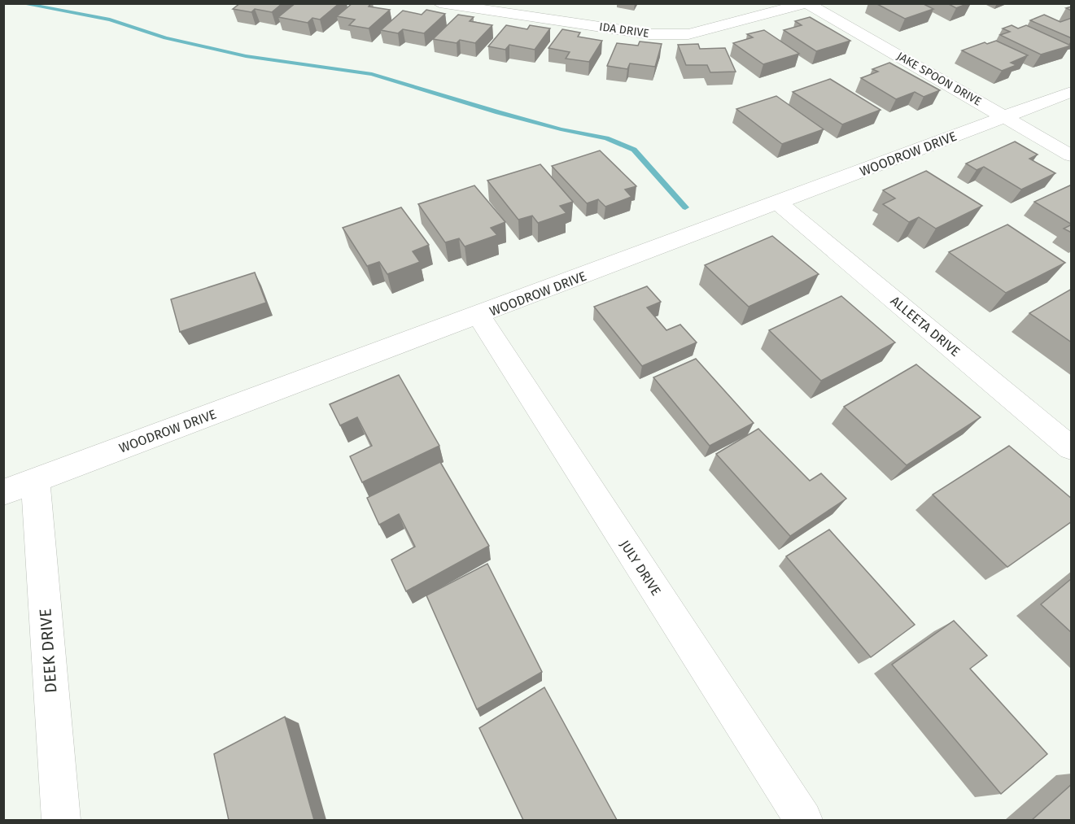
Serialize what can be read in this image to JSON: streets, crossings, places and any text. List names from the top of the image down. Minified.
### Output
{"streets":{"street":["IDA DRIVE","JAKE SPOON DRIVE","WOODROW DRIVE","ALLEETA DRIVE","JULY DRIVE","DEEK DRIVE"]},"crossings":[["IDA DRIVE","JAKE SPOON DRIVE"],["JAKE SPOON DRIVE","WOODROW DRIVE"],["WOODROW DRIVE","ALLEETA DRIVE"],["WOODROW DRIVE","JULY DRIVE"],["WOODROW DRIVE","DEEK DRIVE"]]}
